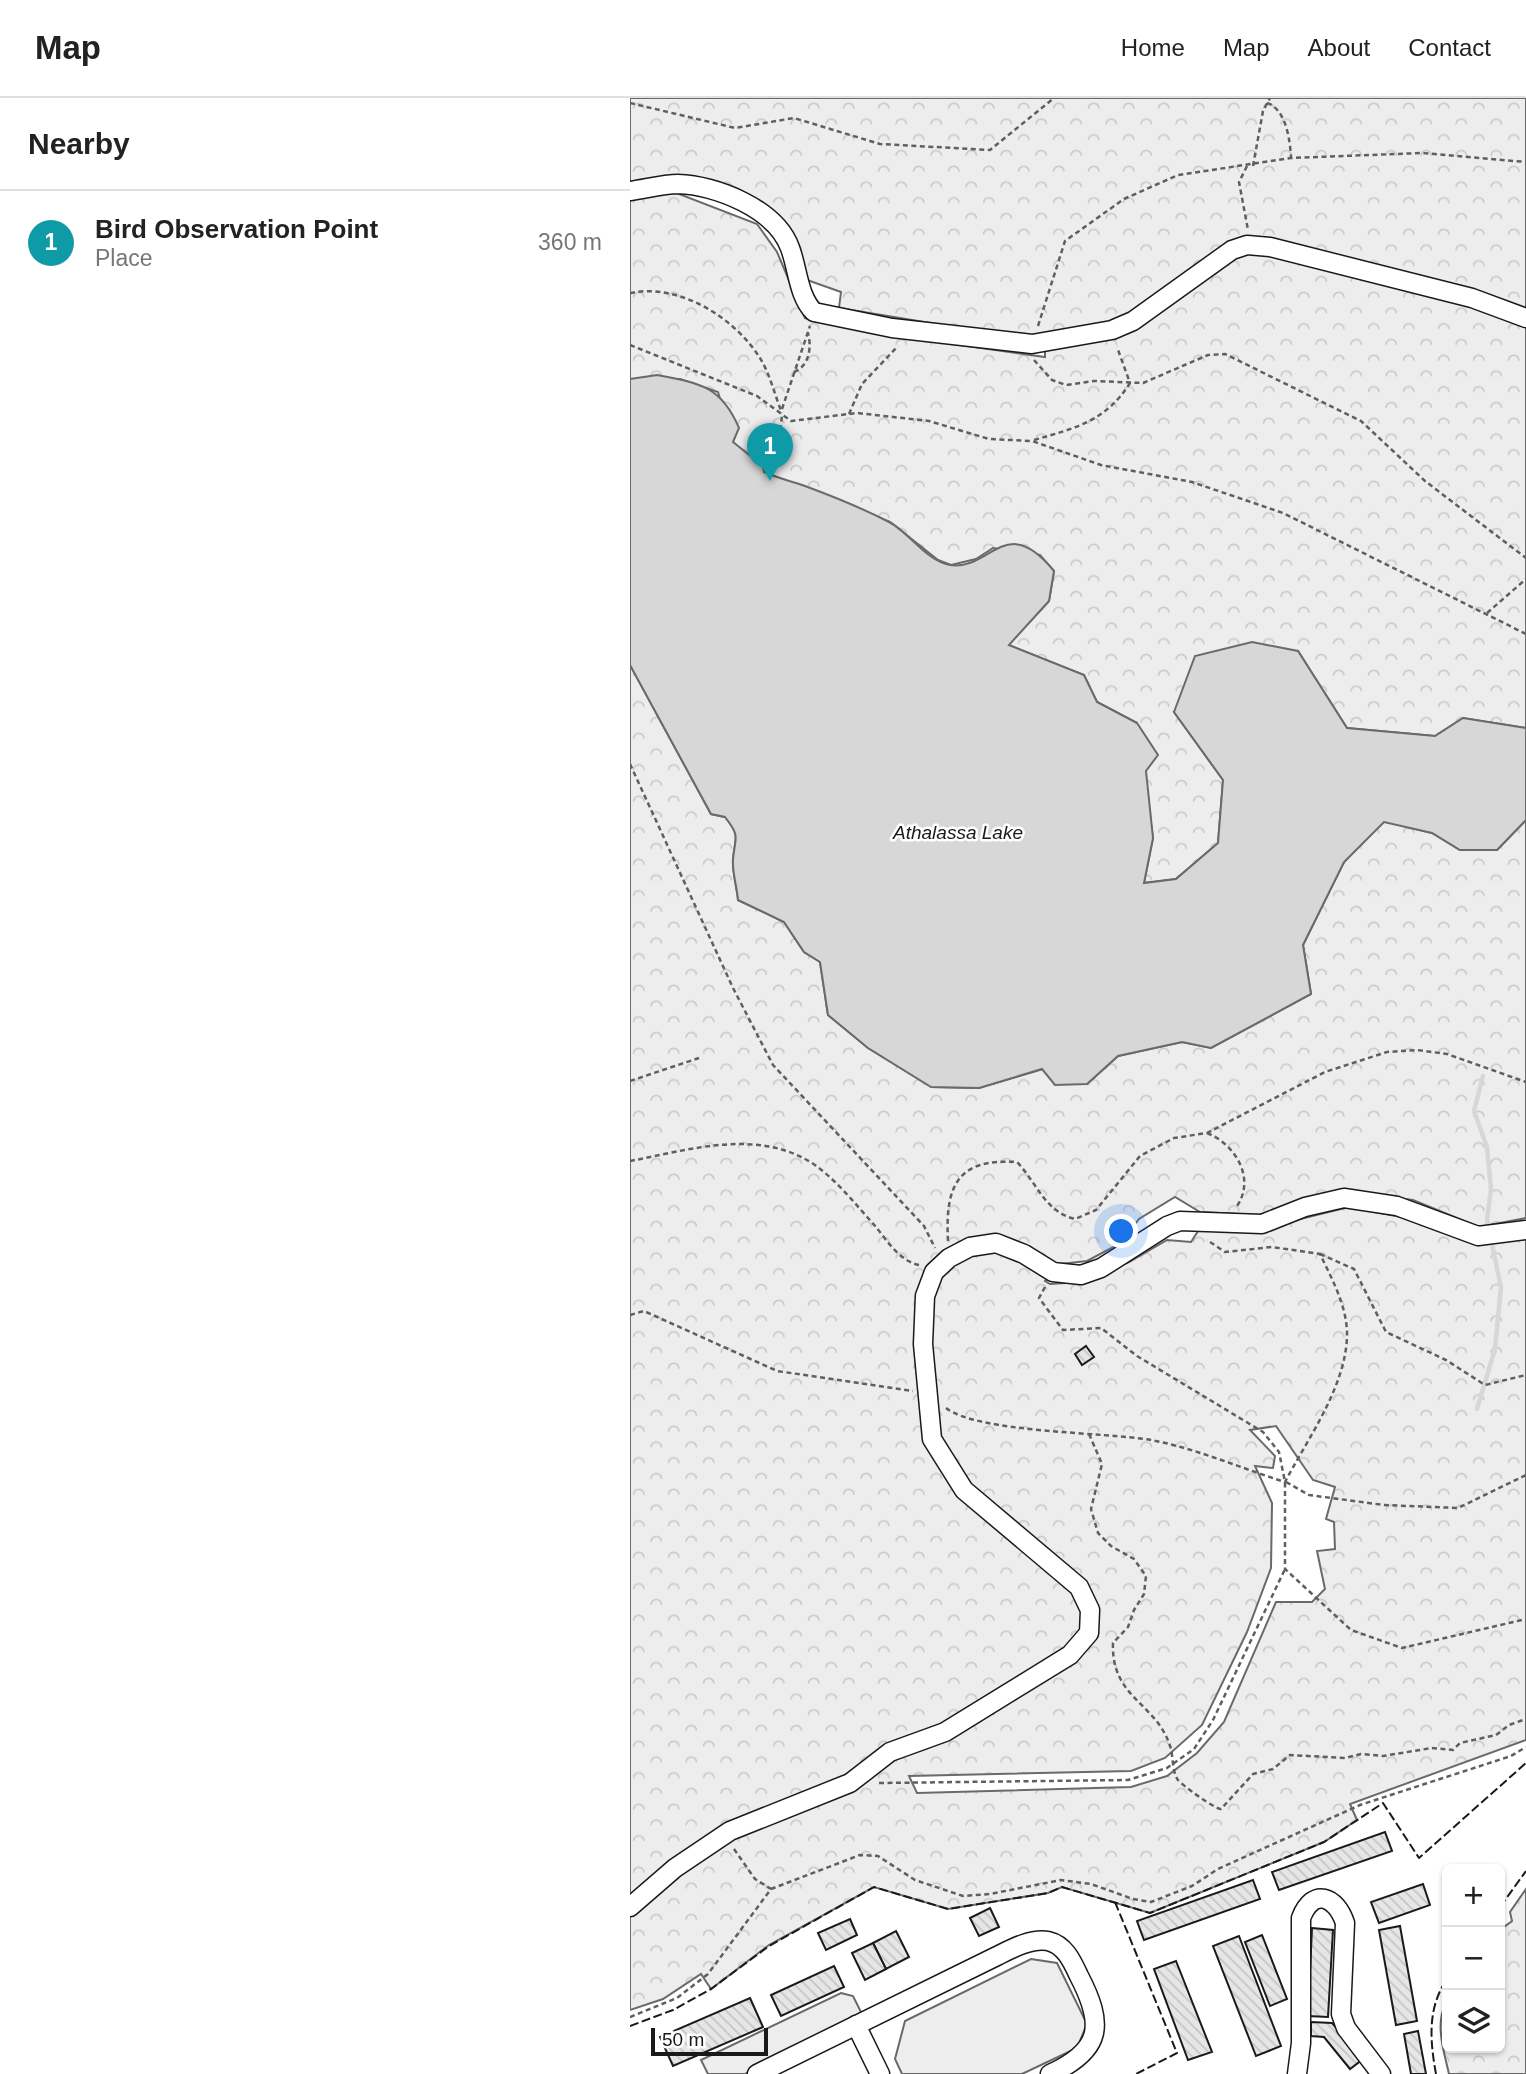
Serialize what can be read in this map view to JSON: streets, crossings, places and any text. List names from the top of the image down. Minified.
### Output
{"water":["Athalassa Lake"],"scale_bar":"50 m","page":{"header":"Map","nav":["Home","Map","About","Contact"],"heading":"Nearby","list":[{"mark":"1","name":"Bird Observation Point","note":"Place","value":"360 m"}],"pins":"1","map_buttons":["+","−"],"scale":"50 m"}}
